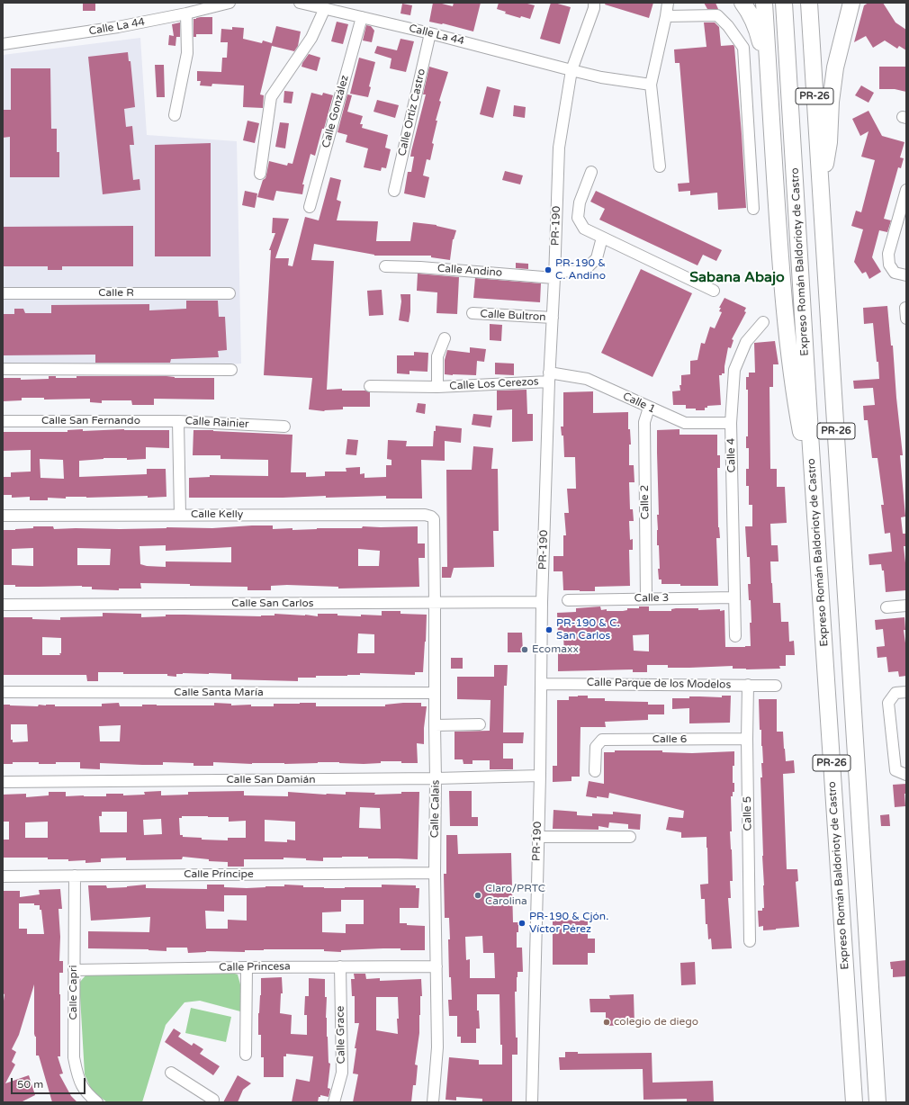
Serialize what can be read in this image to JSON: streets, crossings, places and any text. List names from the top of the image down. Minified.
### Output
{"streets":{"highway":["PR-26","Expreso Román Baldorioty de Castro"],"street":["Calle La 44","Calle González","Calle Ortíz Castro","PR-190","Calle Andino","Calle R","Calle Bultron","Calle Los Cerezos","Calle 1","Calle San Fernando","Calle Rainier","Calle 4","Calle 2","Calle Kelly","Calle 3","Calle San Carlos","Calle Parque de los Modelos","Calle Santa María","Calle 6","Calle San Damián","Calle Calais","Calle 5","Calle Príncipe","Calle Princesa","Calle Capri","Calle Grace"]},"crossings":[["Calle La 44","Calle González"],["Calle La 44","Calle Ortíz Castro"],["Calle La 44","PR-190"],["PR-190","Calle Andino"],["PR-190","Calle Bultron"],["PR-190","Calle Los Cerezos"],["PR-190","Calle 1"],["PR-190","Calle San Carlos"],["PR-190","Calle Parque de los Modelos"],["PR-190","Calle San Damián"],["Calle Los Cerezos","Calle 1"],["Calle 1","Calle 4"],["Calle 1","Calle 2"],["Calle San Fernando","Calle Rainier"],["Calle Rainier","Calle Kelly"],["Calle 4","Calle 3"],["Calle 2","Calle 3"],["Calle Kelly","Calle Calais"],["Calle San Carlos","Calle Calais"],["Calle Parque de los Modelos","Calle 5"],["Calle Santa María","Calle Calais"],["Calle 6","Calle 5"],["Calle San Damián","Calle Calais"],["Calle Calais","Calle Príncipe"],["Calle Calais","Calle Princesa"],["Calle Príncipe","Calle Capri"],["Calle Princesa","Calle Capri"],["Calle Princesa","Calle Grace"]],"districts":["Sabana Abajo"],"places":["PR-190 & C. Andino","PR-190 & C. San Carlos","Ecomaxx","Claro/PRTC Carolina","PR-190 & Cjón. Víctor Pérez","colegio de diego"],"scale_bar":"50 m"}
